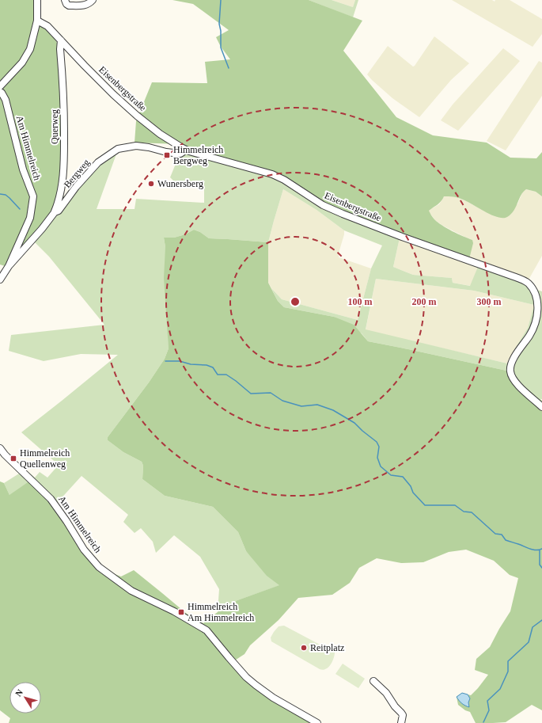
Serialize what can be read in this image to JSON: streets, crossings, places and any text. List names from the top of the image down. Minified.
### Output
{"streets":{"street":["Eisenbergstraße","Querweg","Am Himmelreich","Bergweg"]},"crossings":[["Eisenbergstraße","Querweg"],["Eisenbergstraße","Bergweg"],["Querweg","Bergweg"],["Am Himmelreich","Bergweg"]],"places":{"transit":["Himmelreich Bergweg","Himmelreich Quellenweg","Himmelreich Am Himmelreich"],"other":["Wunersberg","Reitplatz"]},"north":"top left","rings":["100 m","200 m","300 m"]}
